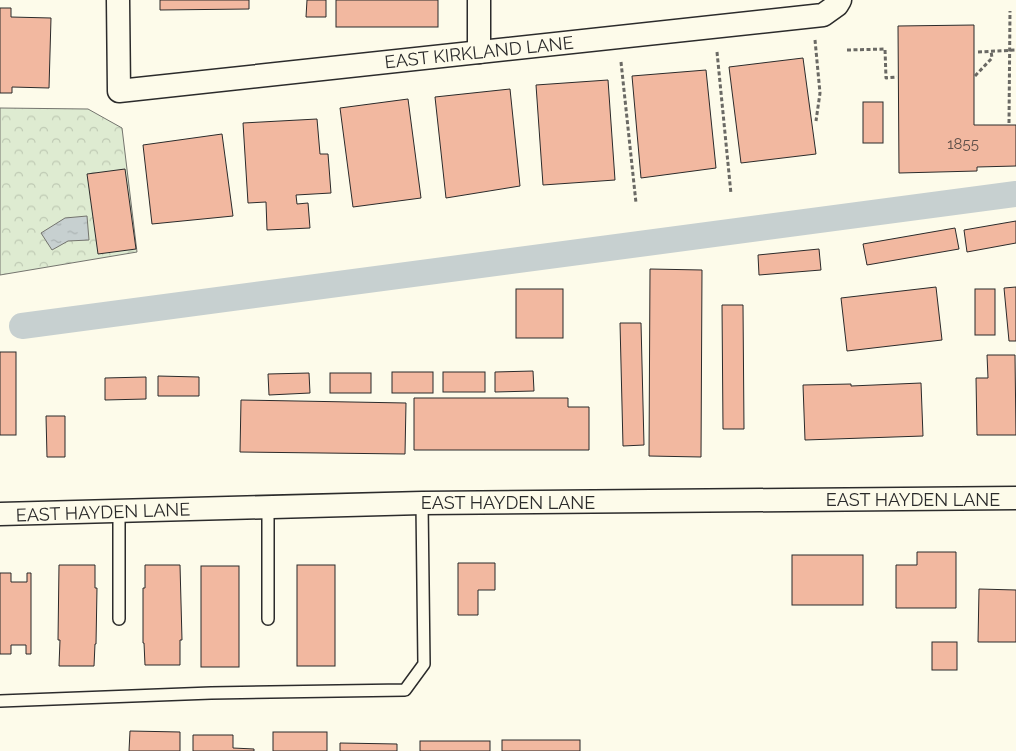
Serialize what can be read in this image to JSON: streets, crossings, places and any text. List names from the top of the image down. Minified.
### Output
{"streets":{"street":["EAST KIRKLAND LANE","EAST HAYDEN LANE"]},"house_numbers":["1855"]}
